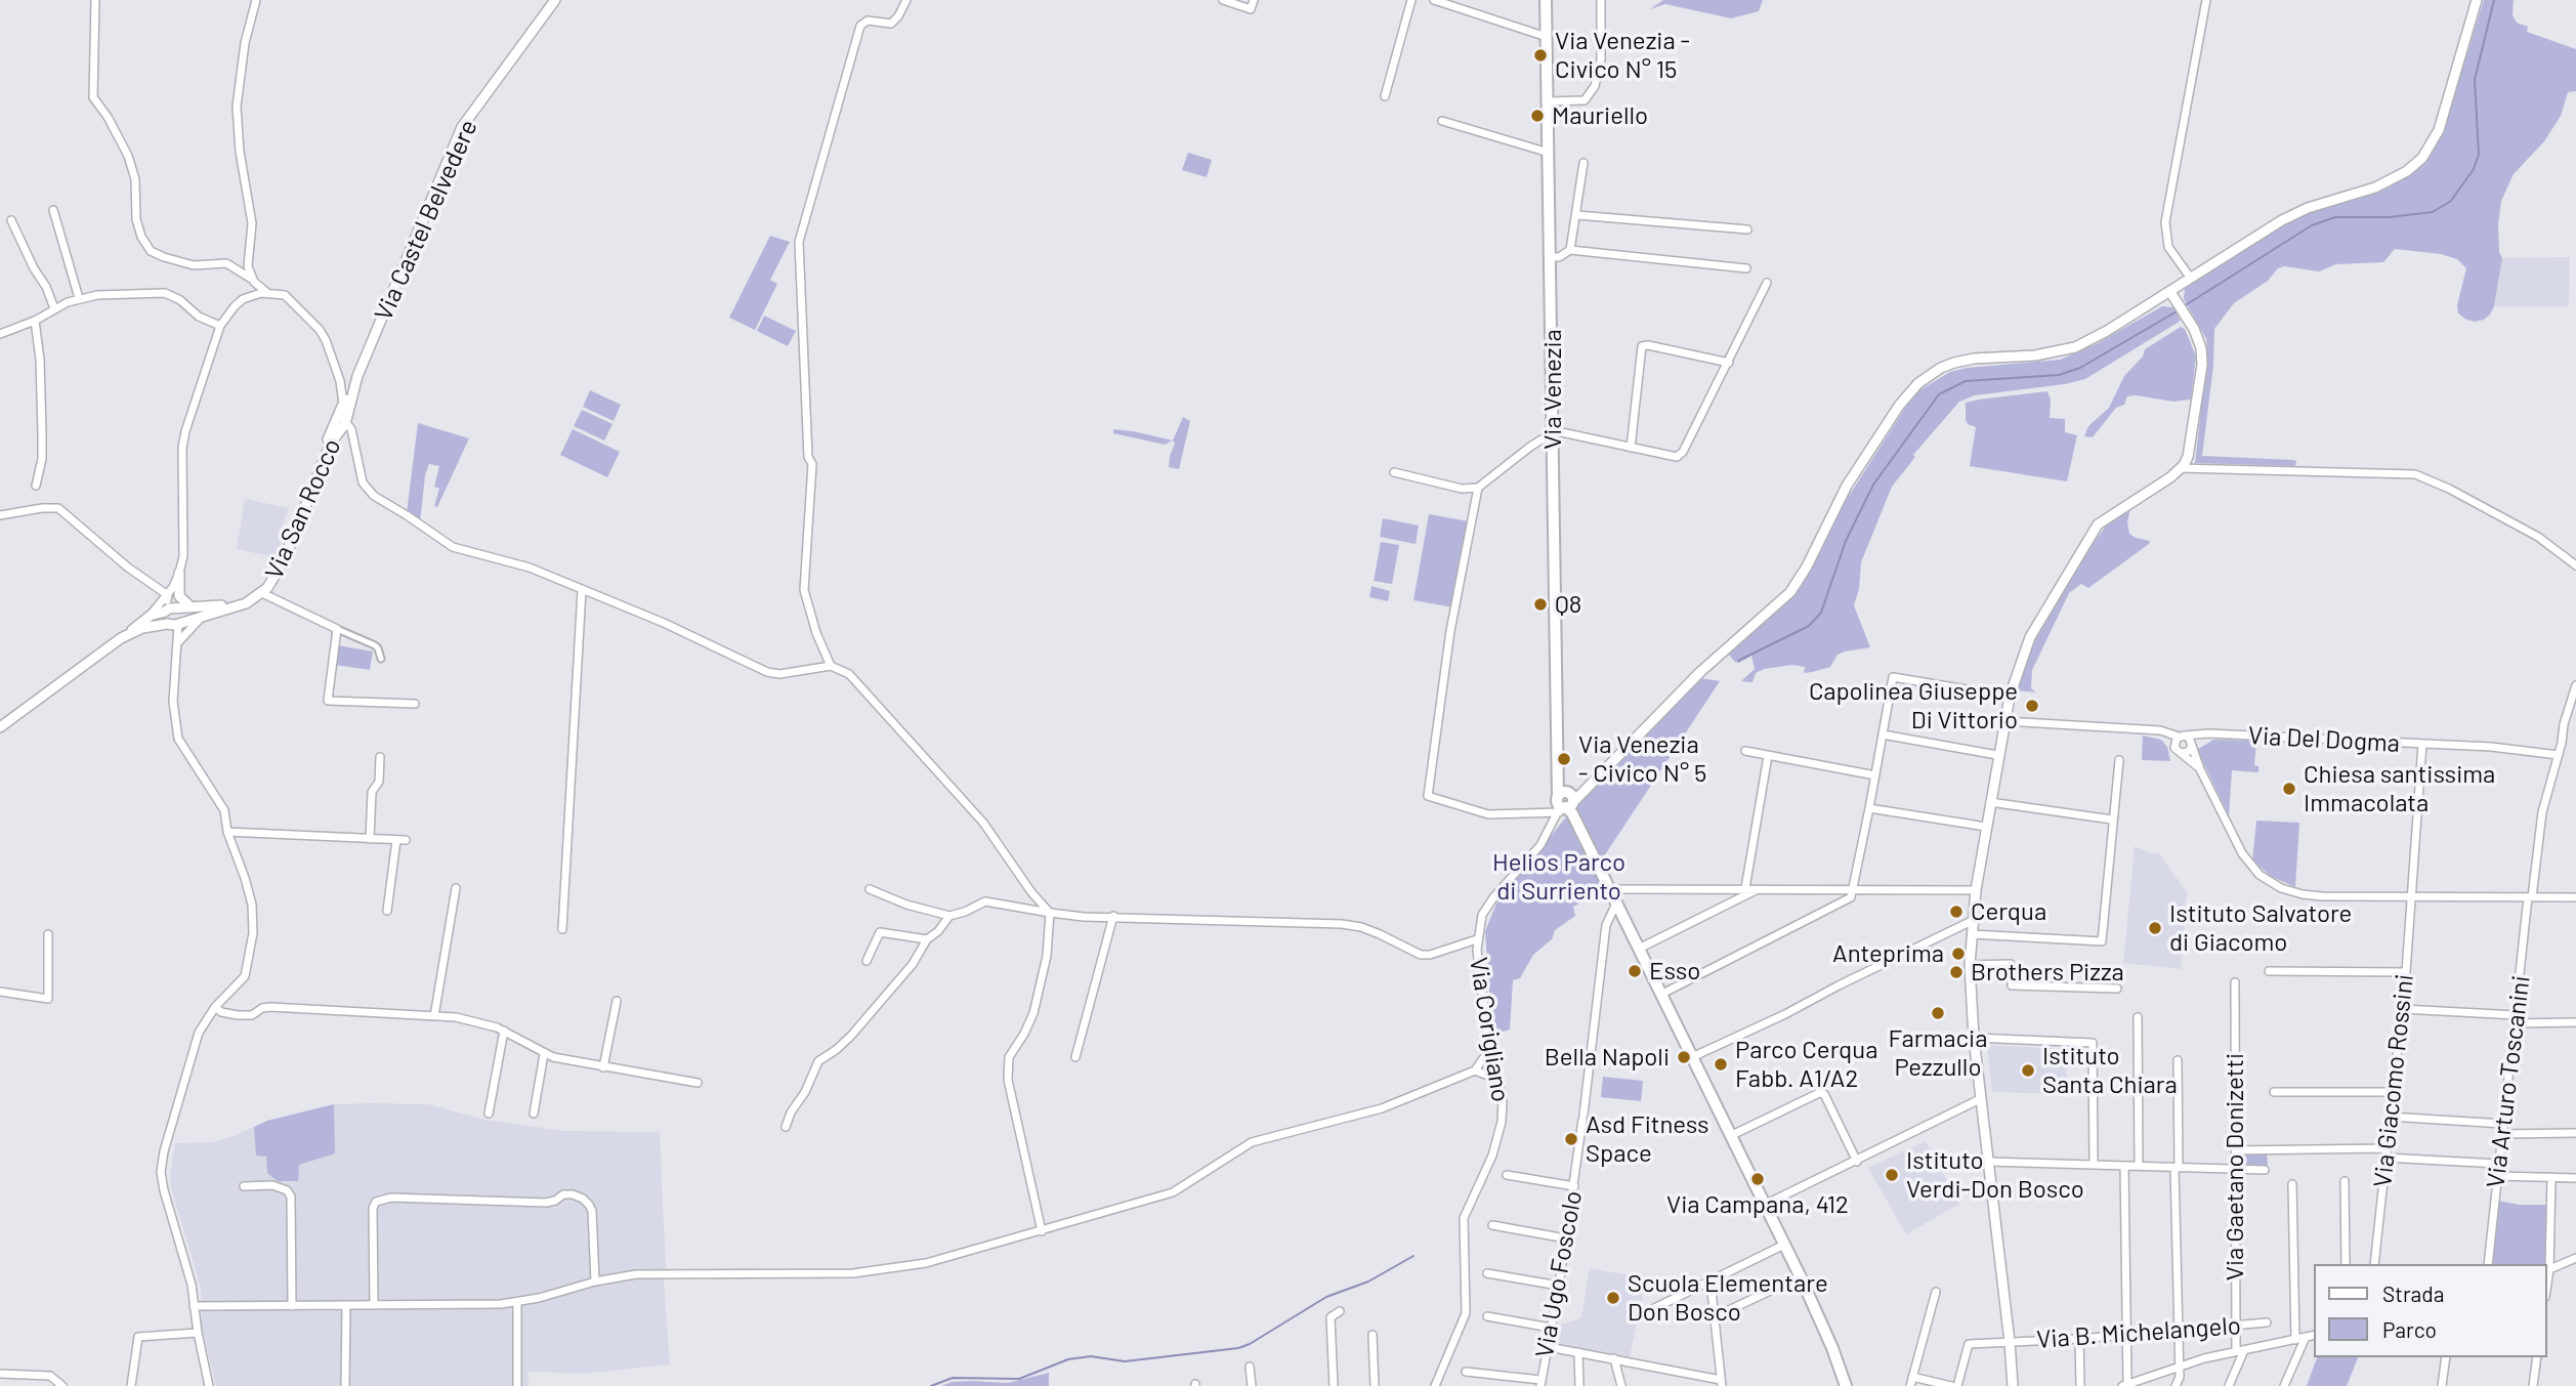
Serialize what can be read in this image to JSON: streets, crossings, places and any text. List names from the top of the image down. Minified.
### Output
{"streets":{"main road":["Via Venezia"],"street":["Via Castel Belvedere","Via San Rocco","Via Del Dogma","Via Corigliano","Via Giacomo Rossini","Via Arturo Toscanini","Via Gaetano Donizetti","Via Ugo Foscolo","Via B. Michelangelo"]},"crossings":[["Via Castel Belvedere","Via San Rocco"],["Via Venezia","Via Corigliano"],["Via Del Dogma","Via Giacomo Rossini"],["Via Del Dogma","Via Arturo Toscanini"],["Via Gaetano Donizetti","Via B. Michelangelo"]],"parks":["Helios Parco di Surriento"],"places":["Via Venezia - Civico N° 15","Mauriello","Q8","Capolinea Giuseppe Di Vittorio","Via Venezia - Civico N° 5","Chiesa santissima Immacolata","Cerqua","Istituto Salvatore di Giacomo","Anteprima","Esso","Brothers Pizza","Farmacia Pezzullo","Bella Napoli","Parco Cerqua Fabb. A1/A2","Istituto Santa Chiara","Asd Fitness Space","Istituto Verdi-Don Bosco","Via Campana, 412","Scuola Elementare Don Bosco"],"legend":["Strada","Parco"]}
